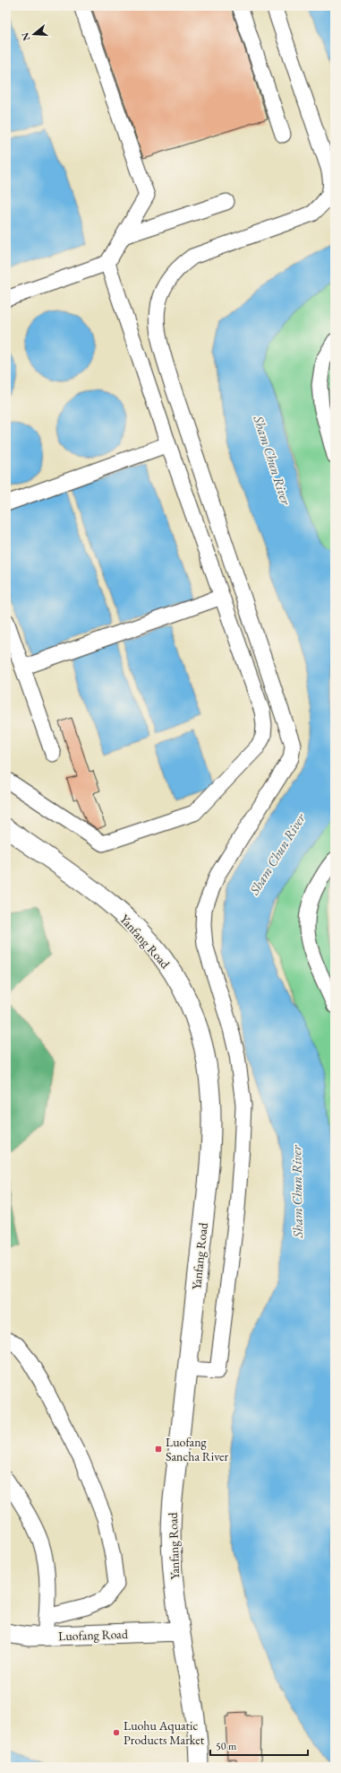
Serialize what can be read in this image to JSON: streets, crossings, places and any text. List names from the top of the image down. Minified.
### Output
{"streets":{"main road":["Yanfang Road","Luofang Road"]},"crossings":[["Yanfang Road","Luofang Road"]],"water":["Sham Chun River"],"places":{"transit":["Luofang Sancha River"],"other":["Luohu Aquatic Products Market"]},"scale_bar":"50 m","north":"left"}
